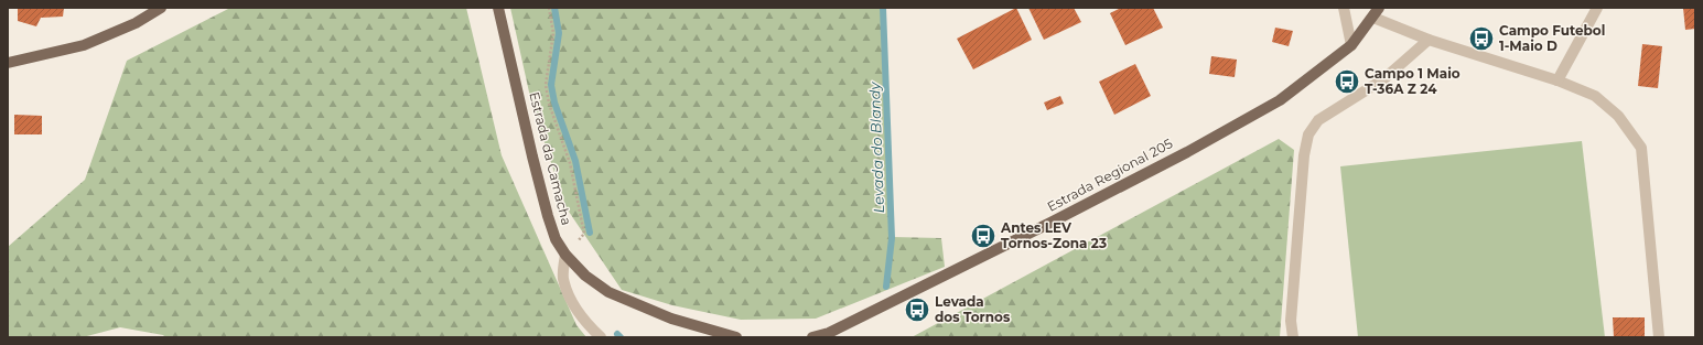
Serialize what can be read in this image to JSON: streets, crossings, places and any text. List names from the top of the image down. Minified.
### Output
{"streets":{"main road":["Estrada da Camacha","Estrada Regional 205"]},"water":["Levada do Blandy"],"places":{"bus stop":["Campo Futebol 1-Maio D","Campo 1 Maio T-36A Z 24","Antes LEV Tornos-Zona 23","Levada dos Tornos"]}}
